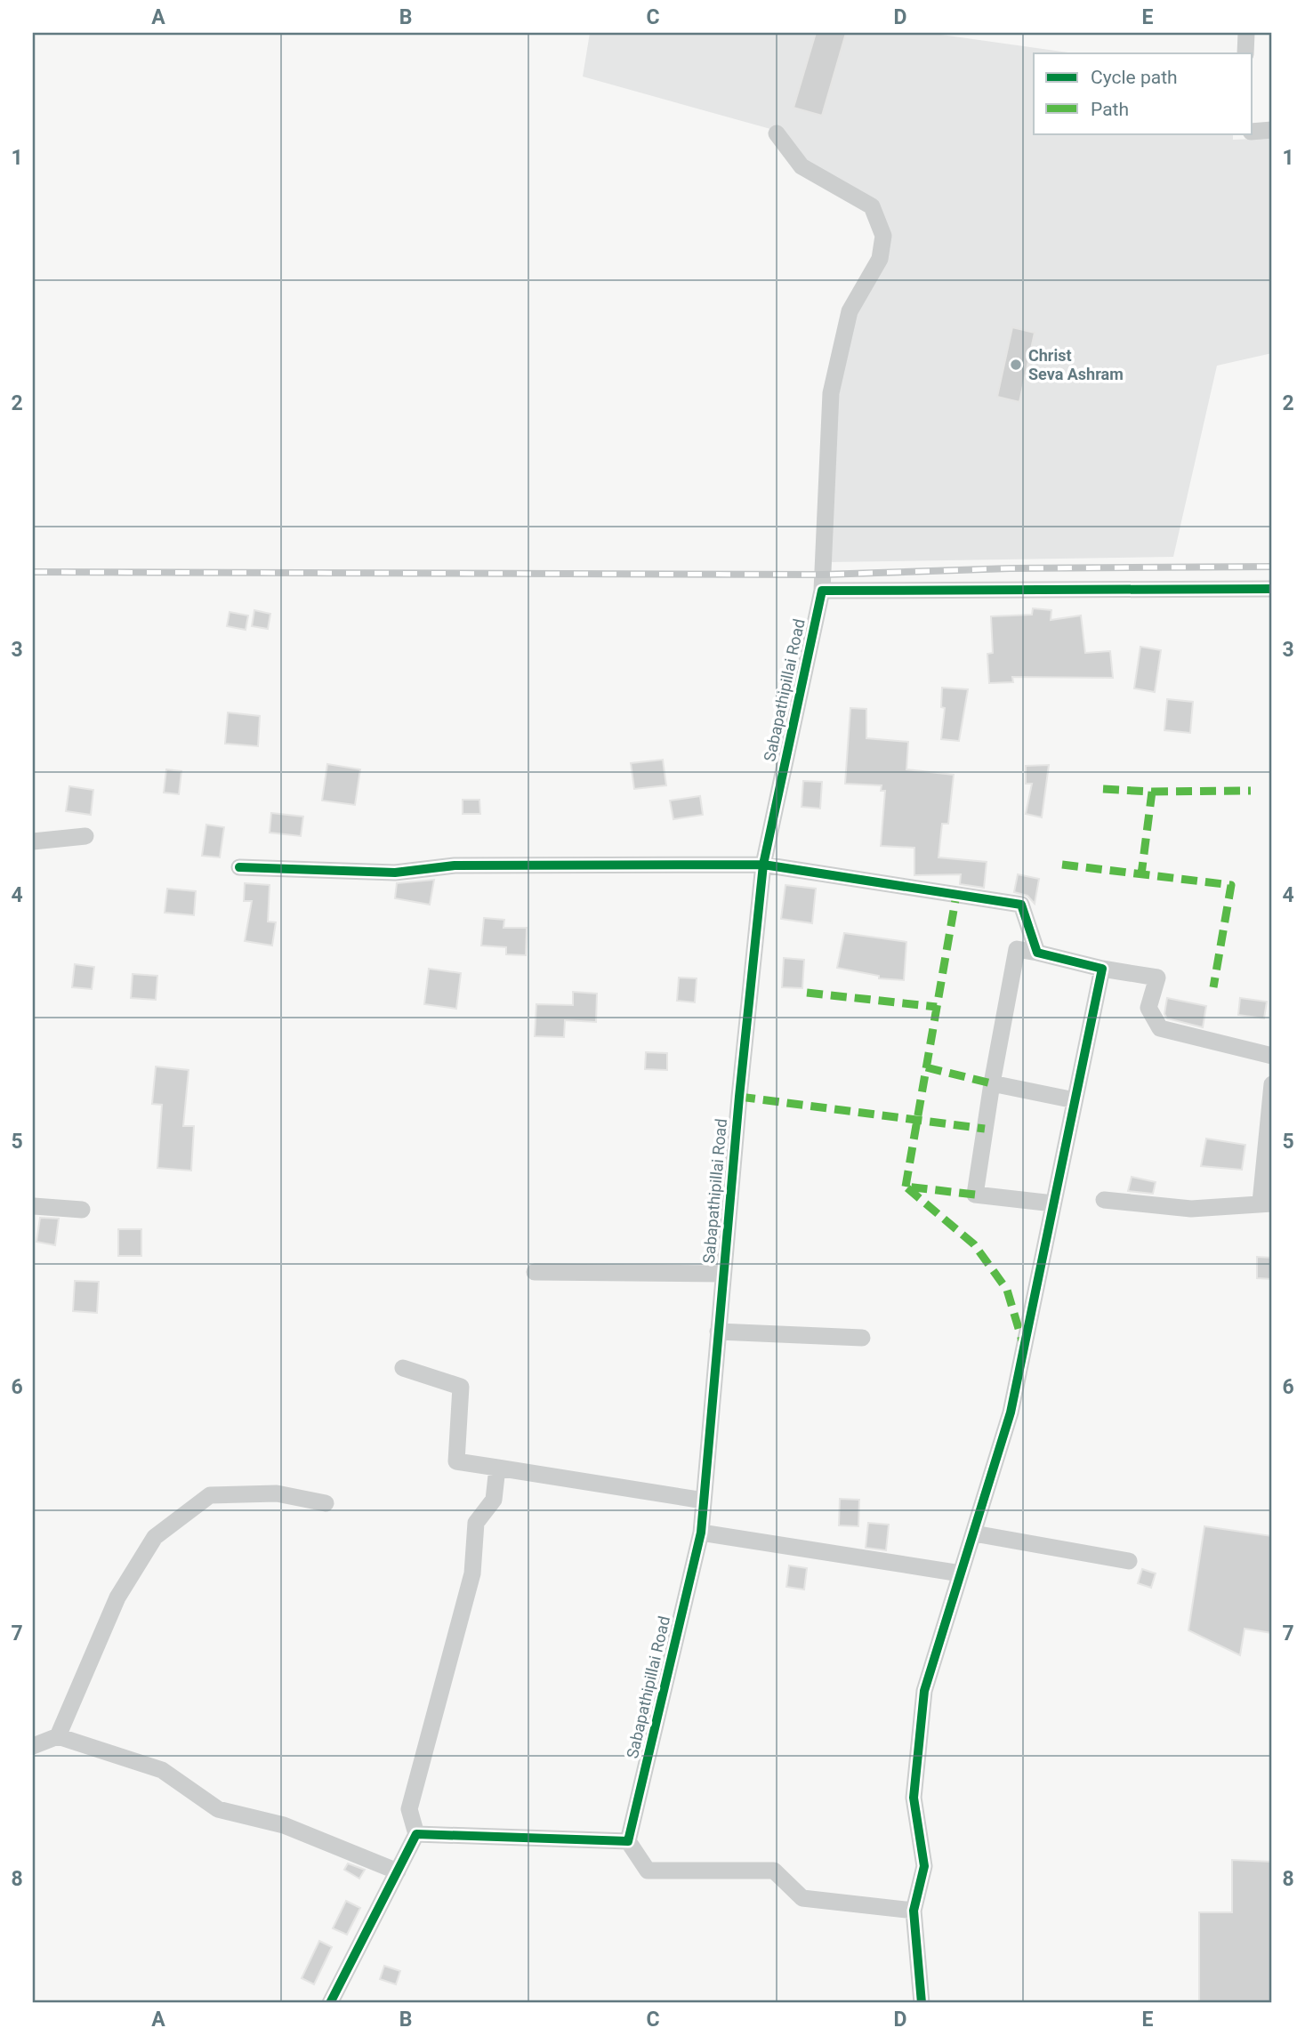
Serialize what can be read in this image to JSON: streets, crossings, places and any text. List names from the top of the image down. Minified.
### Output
{"streets":{"street":["Sabapathipillai Road"]},"places":["Christ Seva Ashram"],"legend":["Cycle path","Path"],"grid":{"columns":["A","B","C","D","E"],"rows":["1","2","3","4","5","6","7","8"]}}
